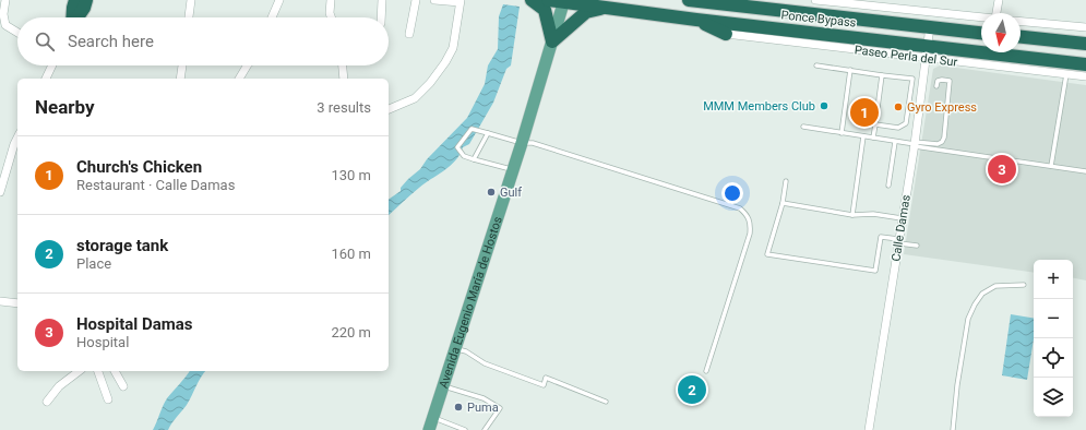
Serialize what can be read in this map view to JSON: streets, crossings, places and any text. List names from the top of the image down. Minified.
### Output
{"streets":{"highway":["Ponce Bypass"],"main road":["Avenida Eugenio María de Hostos"],"street":["Paseo Perla del Sur","Calle Damas"]},"crossings":[["Ponce Bypass","Paseo Perla del Sur"],["Ponce Bypass","Calle Damas"],["Ponce Bypass","Avenida Eugenio María de Hostos"],["Paseo Perla del Sur","Calle Damas"]],"places":["MMM Members Club","Gyro Express","Gulf","Puma"],"north":"bottom","page":{"search":"Search here","heading":["Nearby","3 results"],"pins":["1","3","2"],"list":[{"mark":"1","name":"Church's Chicken","note":"Restaurant · Calle Damas","value":"130 m"},{"mark":"2","name":"storage tank","note":"Place","value":"160 m"},{"mark":"3","name":"Hospital Damas","note":"Hospital","value":"220 m"}],"map_buttons":["+","−"]}}
